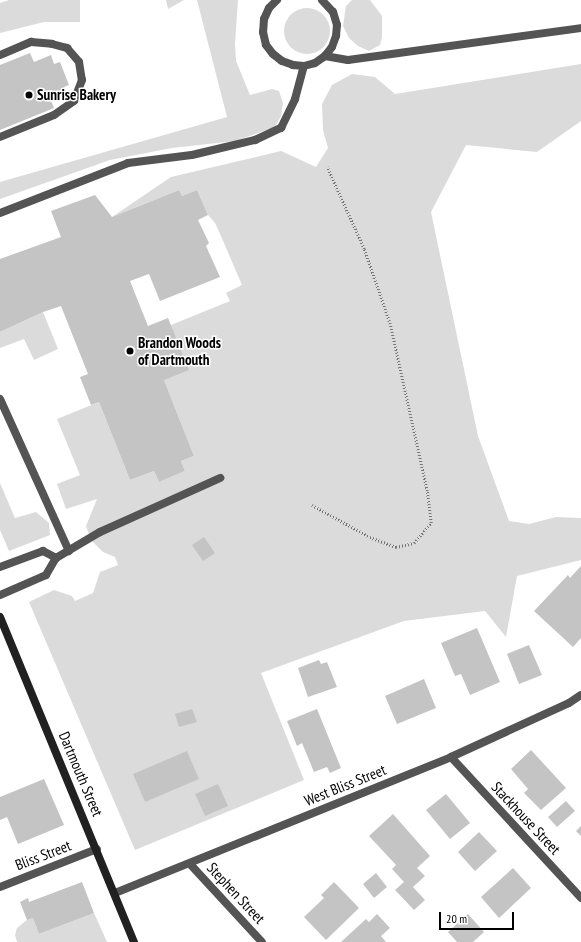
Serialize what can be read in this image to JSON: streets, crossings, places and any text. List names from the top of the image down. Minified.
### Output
{"streets":{"main road":["Dartmouth Street"],"street":["West Bliss Street","Stackhouse Street","Bliss Street","Stephen Street"]},"crossings":[["Dartmouth Street","West Bliss Street"],["Dartmouth Street","Bliss Street"],["West Bliss Street","Stackhouse Street"],["West Bliss Street","Stephen Street"]],"places":["Sunrise Bakery","Brandon Woods of Dartmouth"],"scale_bar":"20 m"}
